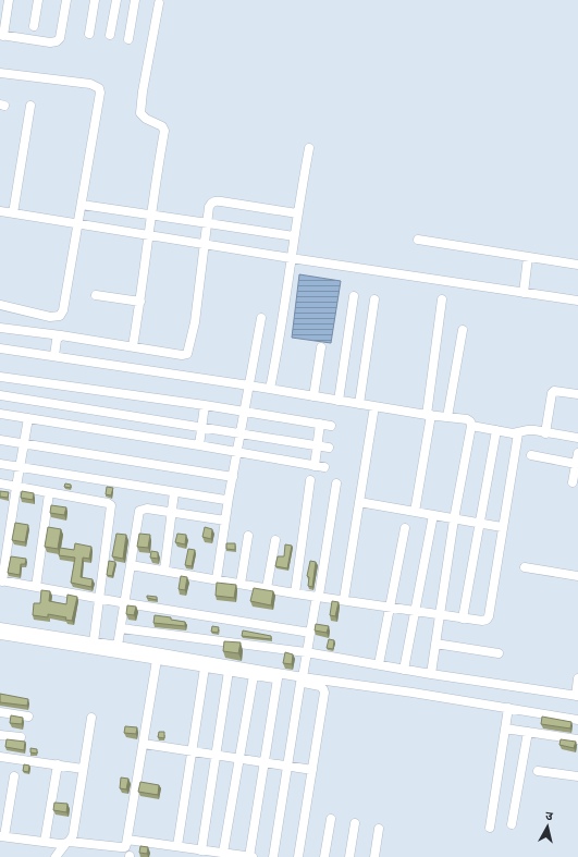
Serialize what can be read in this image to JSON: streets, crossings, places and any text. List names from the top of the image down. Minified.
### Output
{"north":"top"}
